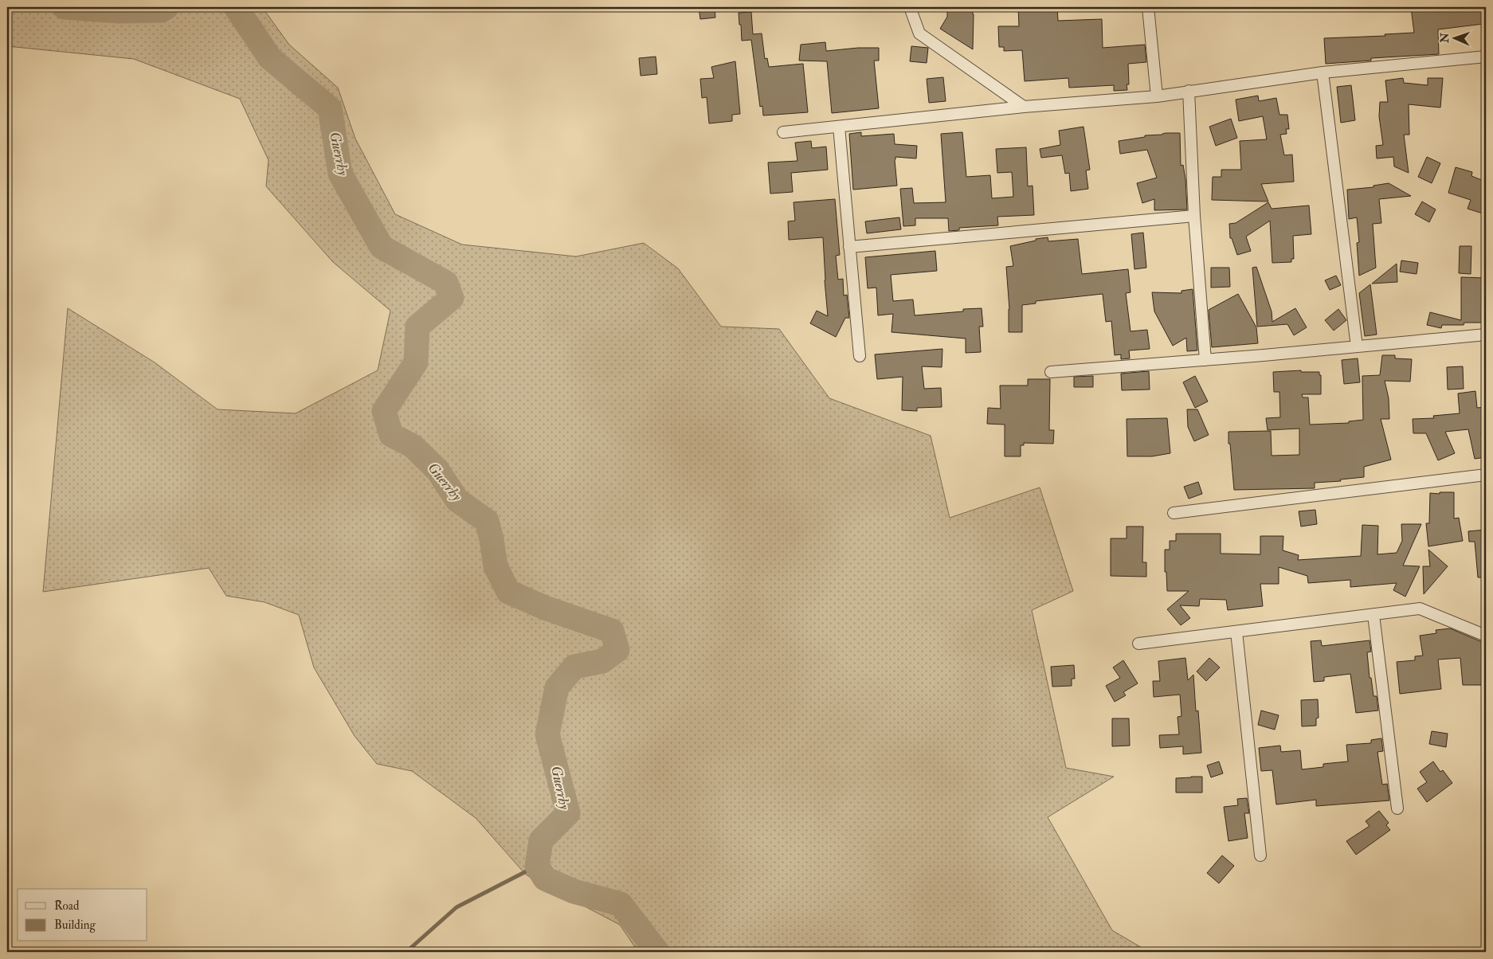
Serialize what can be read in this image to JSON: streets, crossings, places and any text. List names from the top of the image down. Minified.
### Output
{"water":["Guerrhy"],"legend":["Road","Building"],"north":"left"}
